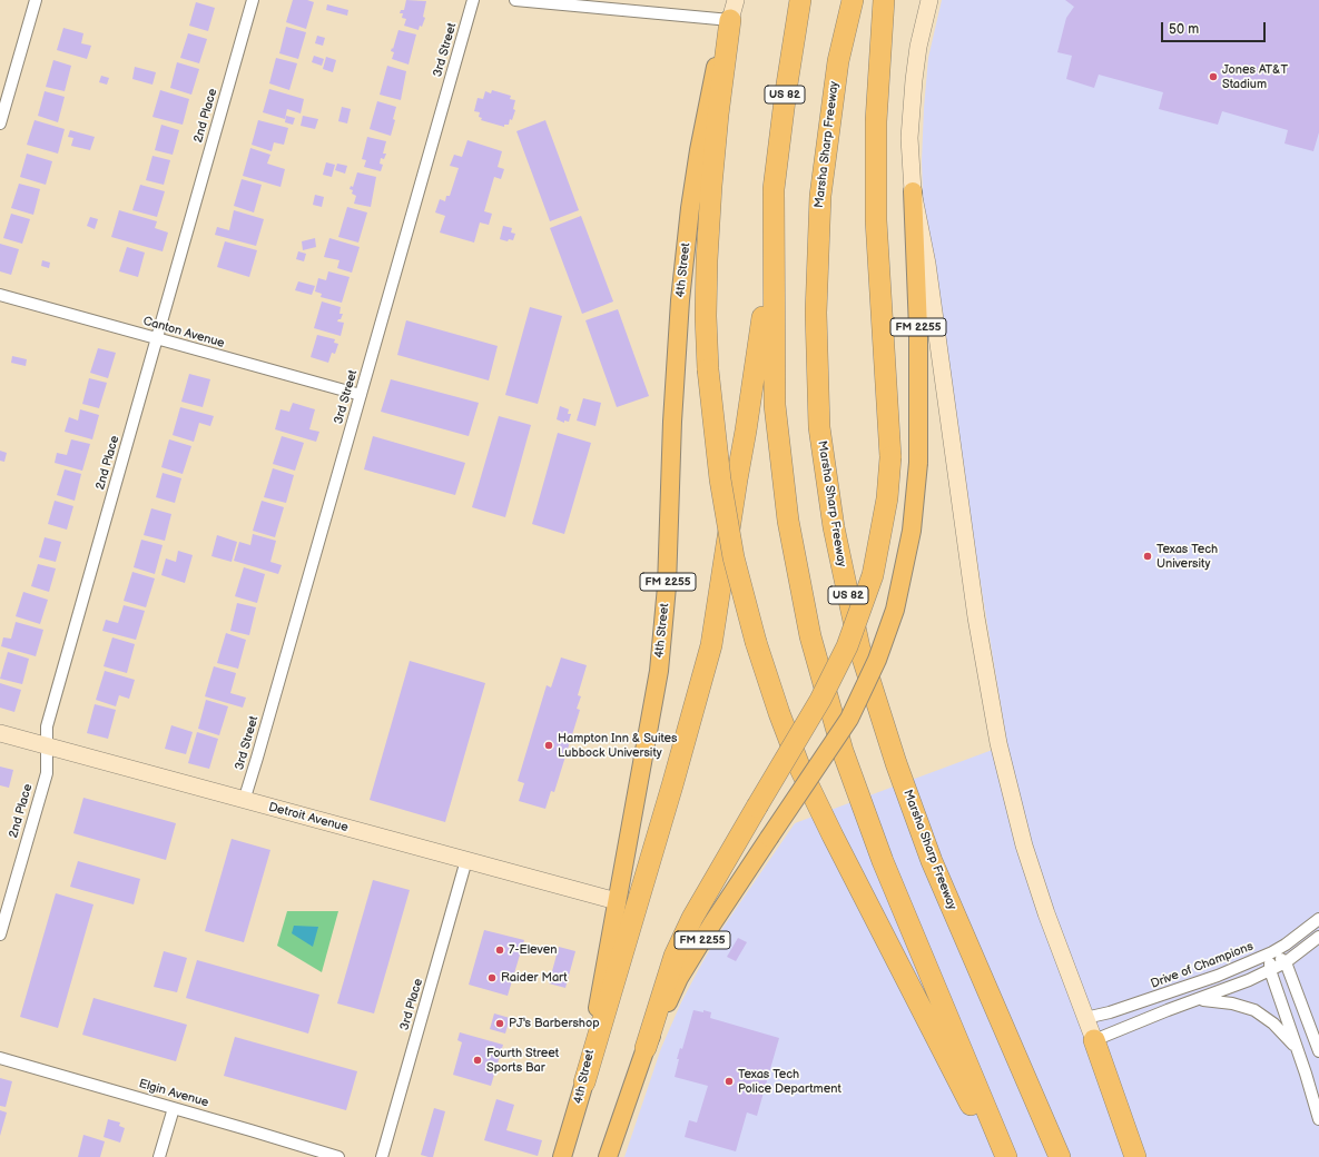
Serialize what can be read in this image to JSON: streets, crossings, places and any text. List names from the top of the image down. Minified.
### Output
{"streets":{"highway":["US 82","Marsha Sharp Freeway"],"main road":["4th Street","FM 2255","Detroit Avenue"],"street":["3rd Street","2nd Place","Canton Avenue","Drive of Champions","3rd Place","Elgin Avenue"]},"crossings":[["3rd Street","Canton Avenue"],["3rd Street","Detroit Avenue"],["2nd Place","Canton Avenue"],["2nd Place","Detroit Avenue"],["4th Street","Detroit Avenue"],["Detroit Avenue","3rd Place"]],"places":["Jones AT&T Stadium","Texas Tech University","Hampton Inn & Suites Lubbock University","7-Eleven","Raider Mart","PJ's Barbershop","Fourth Street Sports Bar","Texas Tech Police Department"],"scale_bar":"50 m"}
